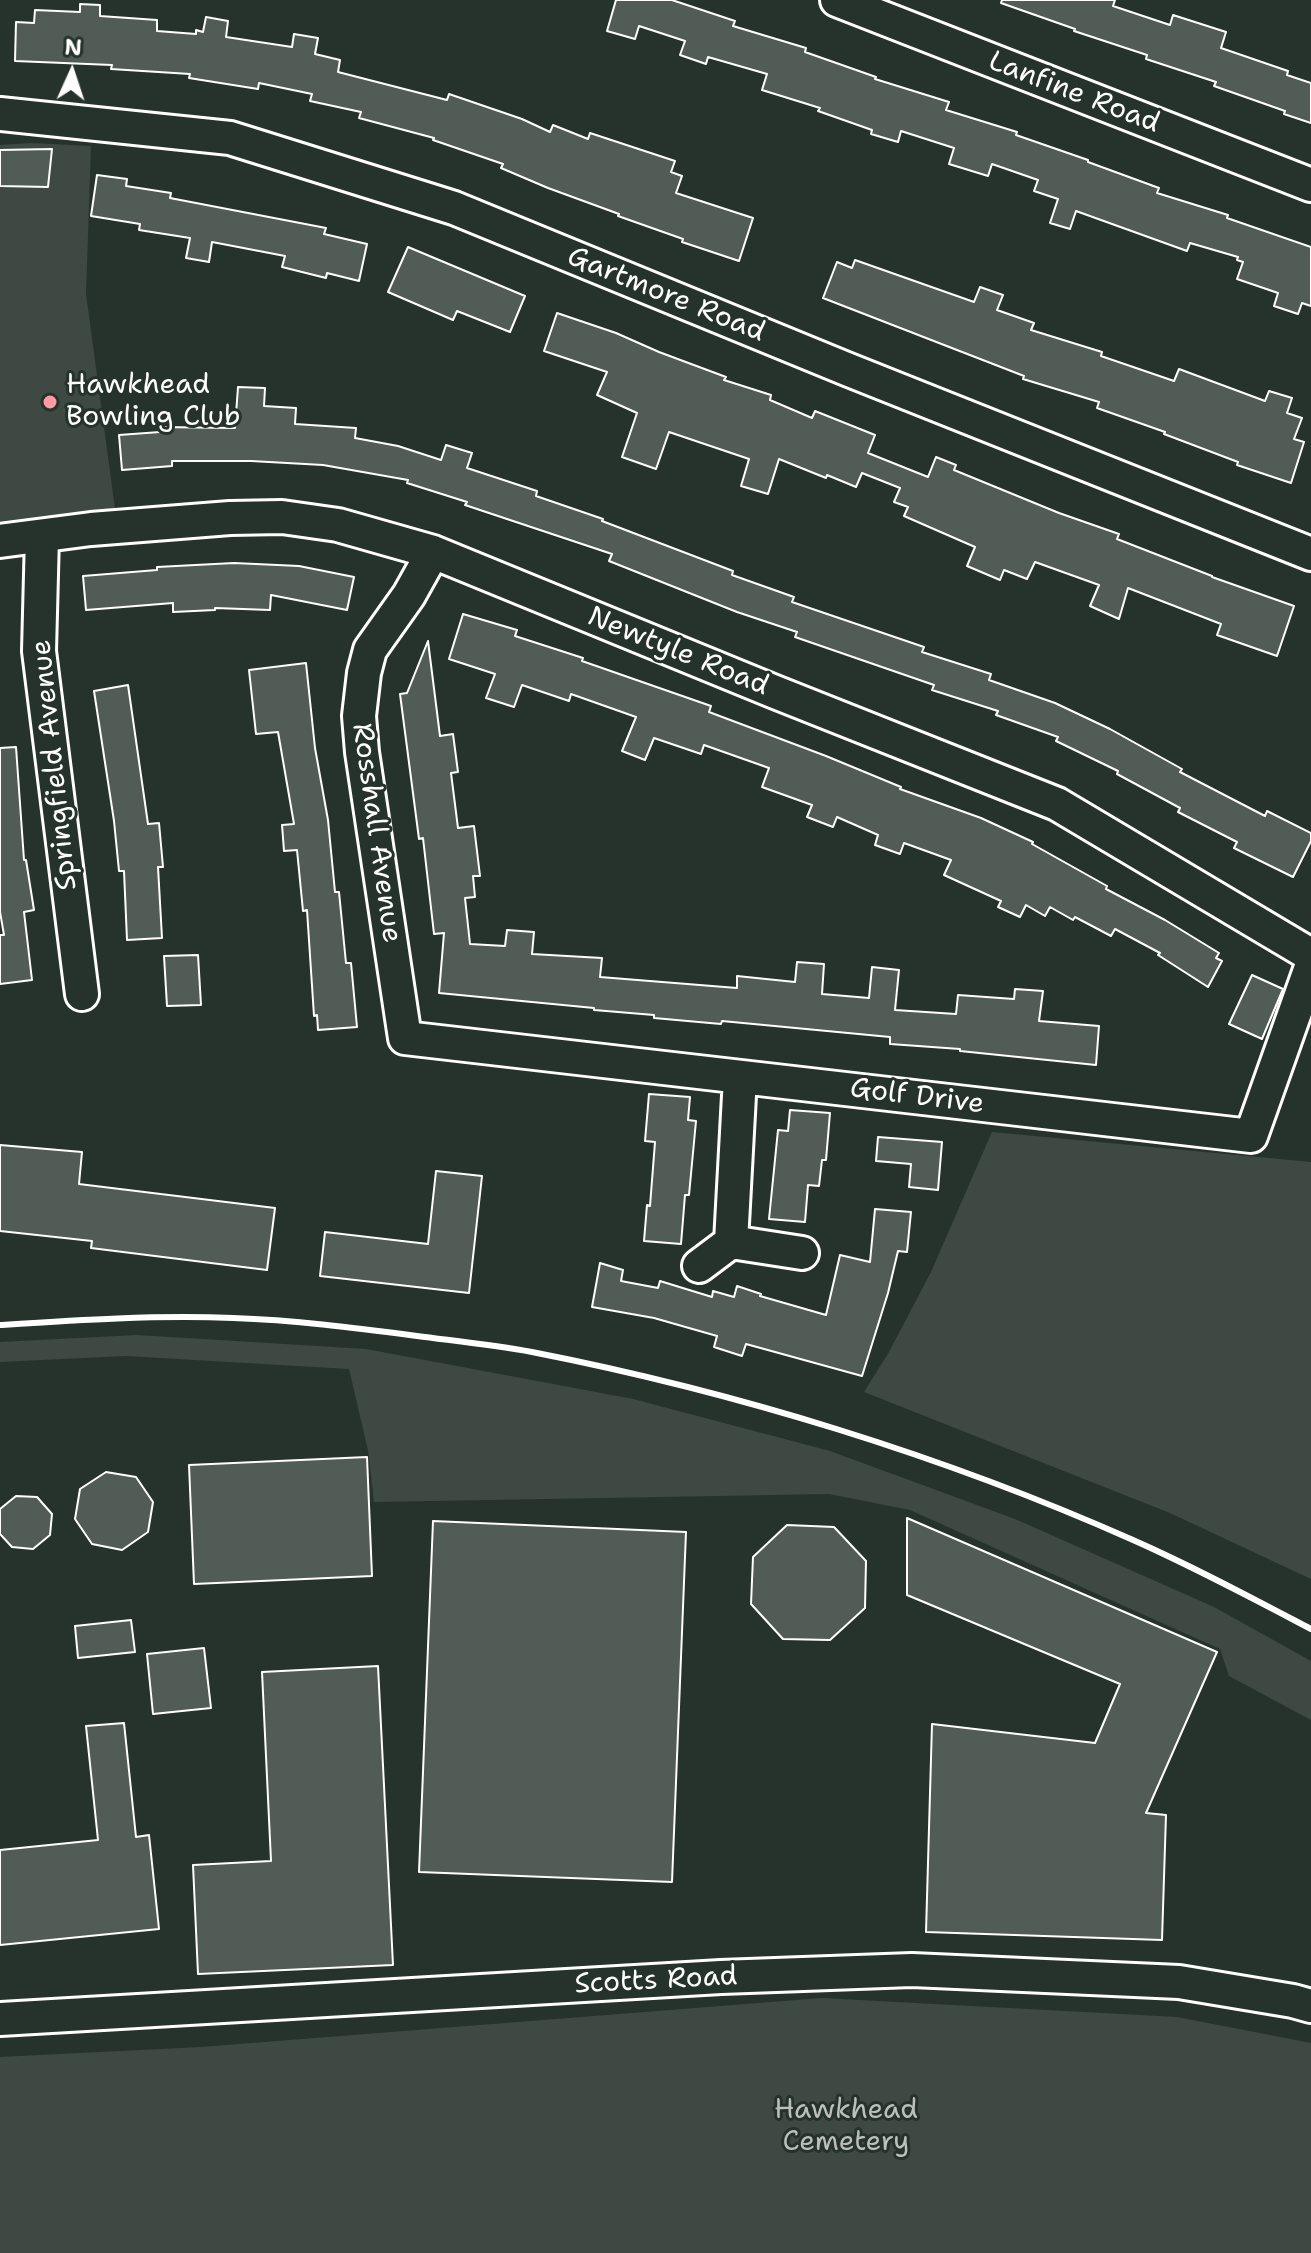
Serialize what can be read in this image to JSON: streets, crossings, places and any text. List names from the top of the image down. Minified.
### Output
{"streets":{"street":["Lanfine Road","Gartmore Road","Newtyle Road","Springfield Avenue","Rosshall Avenue","Golf Drive","Scotts Road"]},"crossings":[["Newtyle Road","Springfield Avenue"],["Newtyle Road","Rosshall Avenue"],["Rosshall Avenue","Golf Drive"]],"parks":["Hawkhead Cemetery"],"places":["Hawkhead Bowling Club"],"north":"top"}
